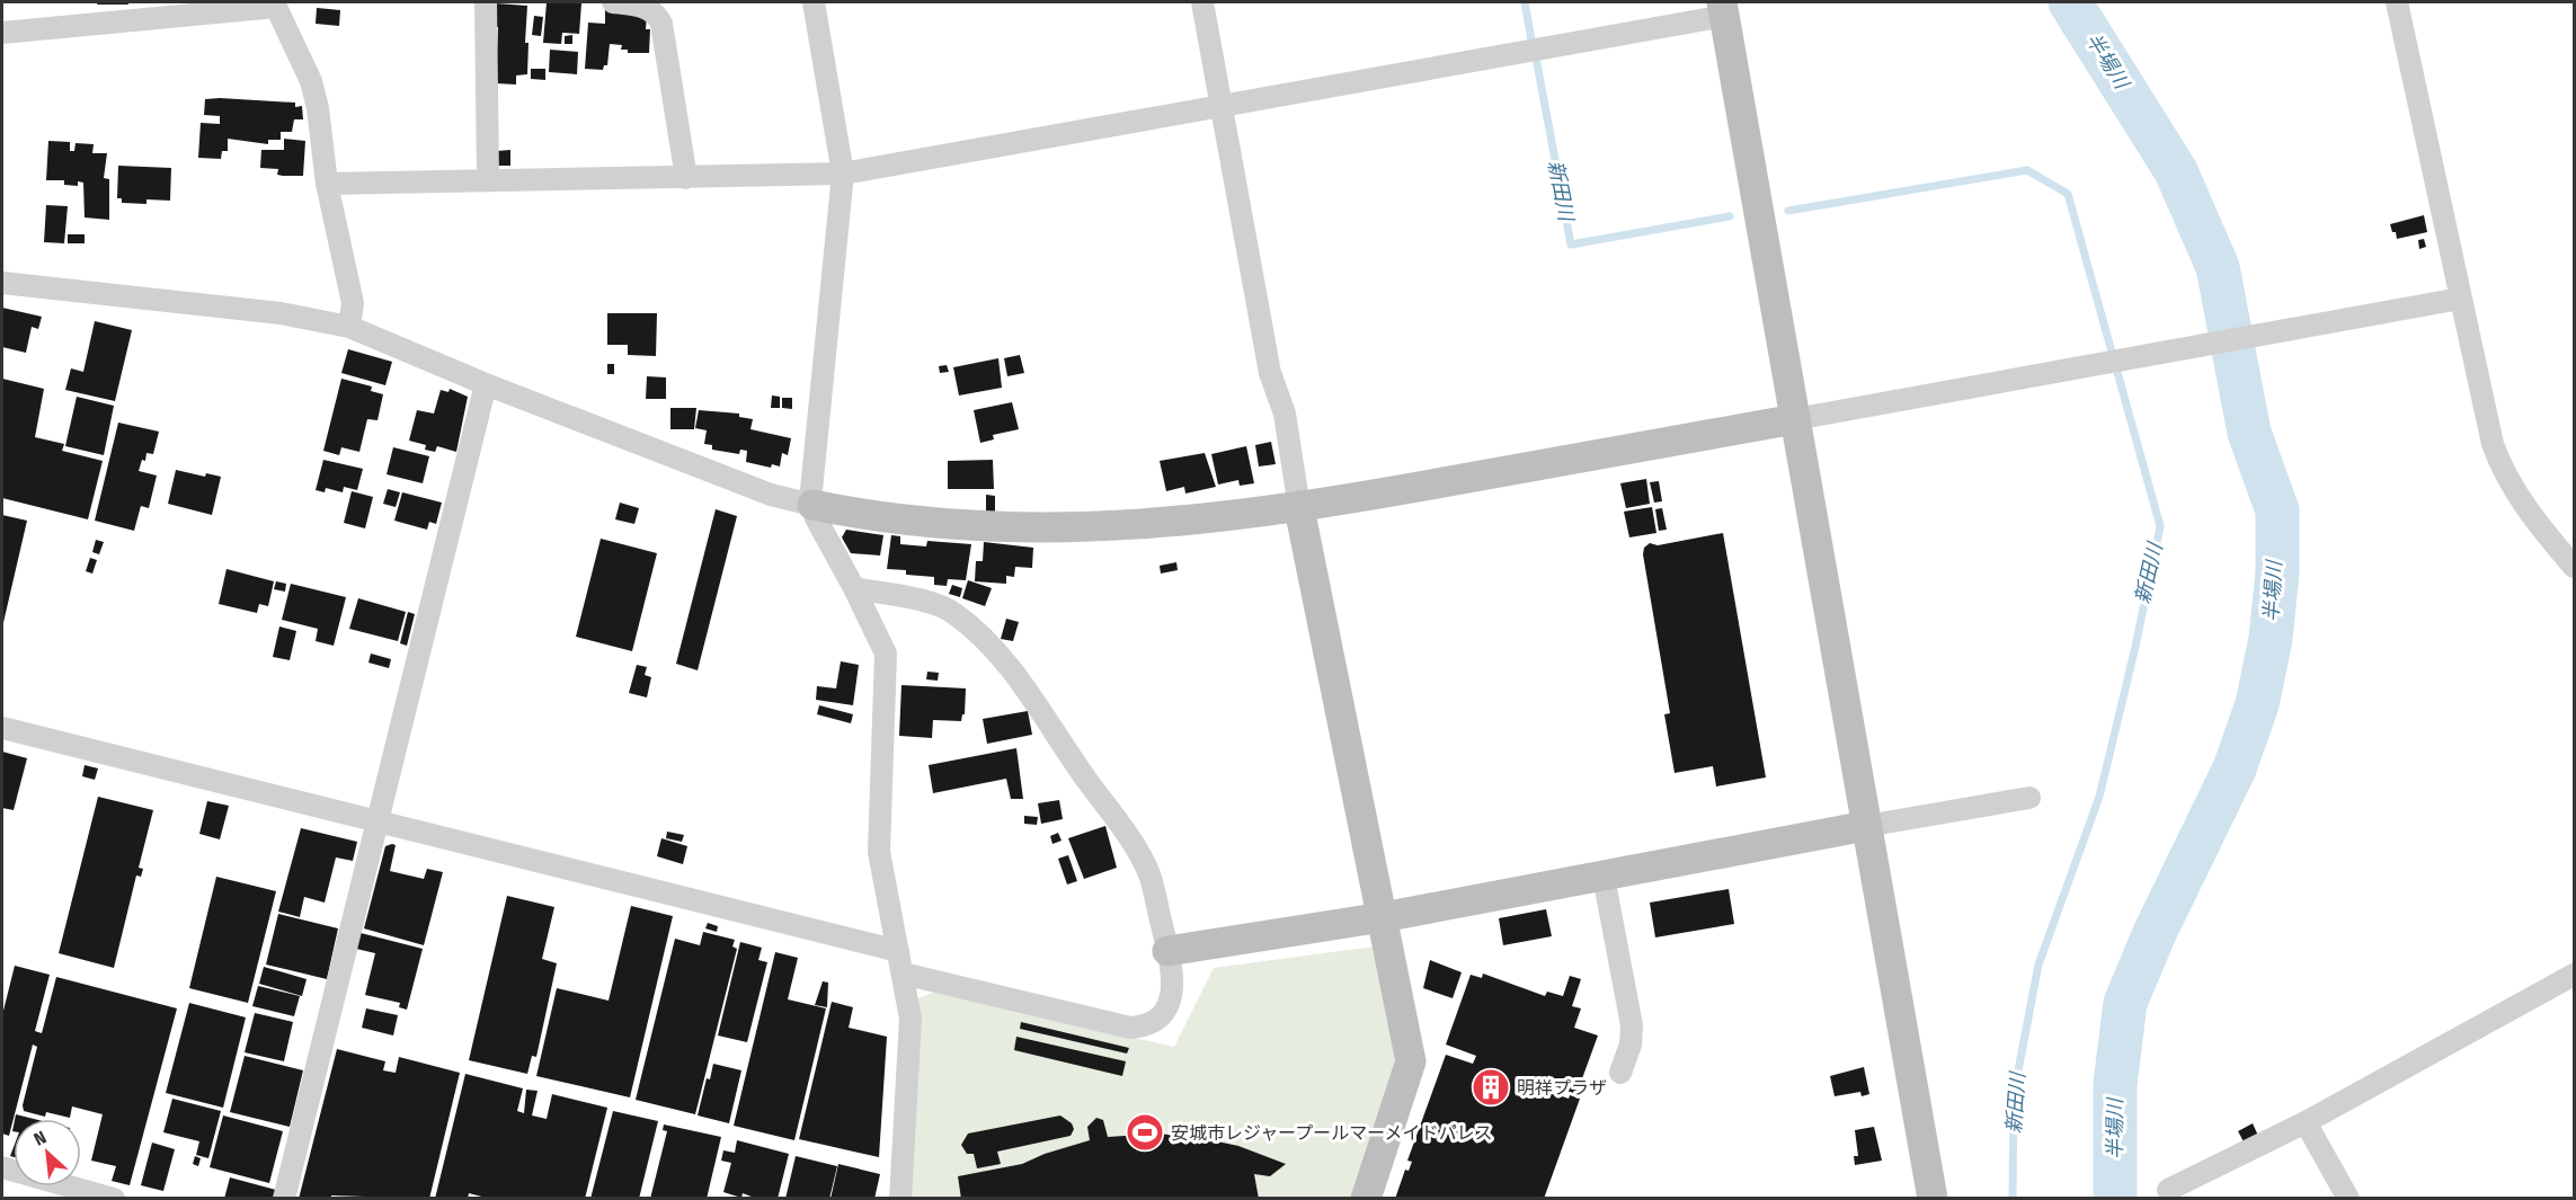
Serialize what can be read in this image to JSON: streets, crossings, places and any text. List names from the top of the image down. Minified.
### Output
{"water":["半場川","新田川"],"places":{"building":["明祥プラザ"],"sports":["安城市レジャープールマーメイドパレス"]},"north":"top left"}
